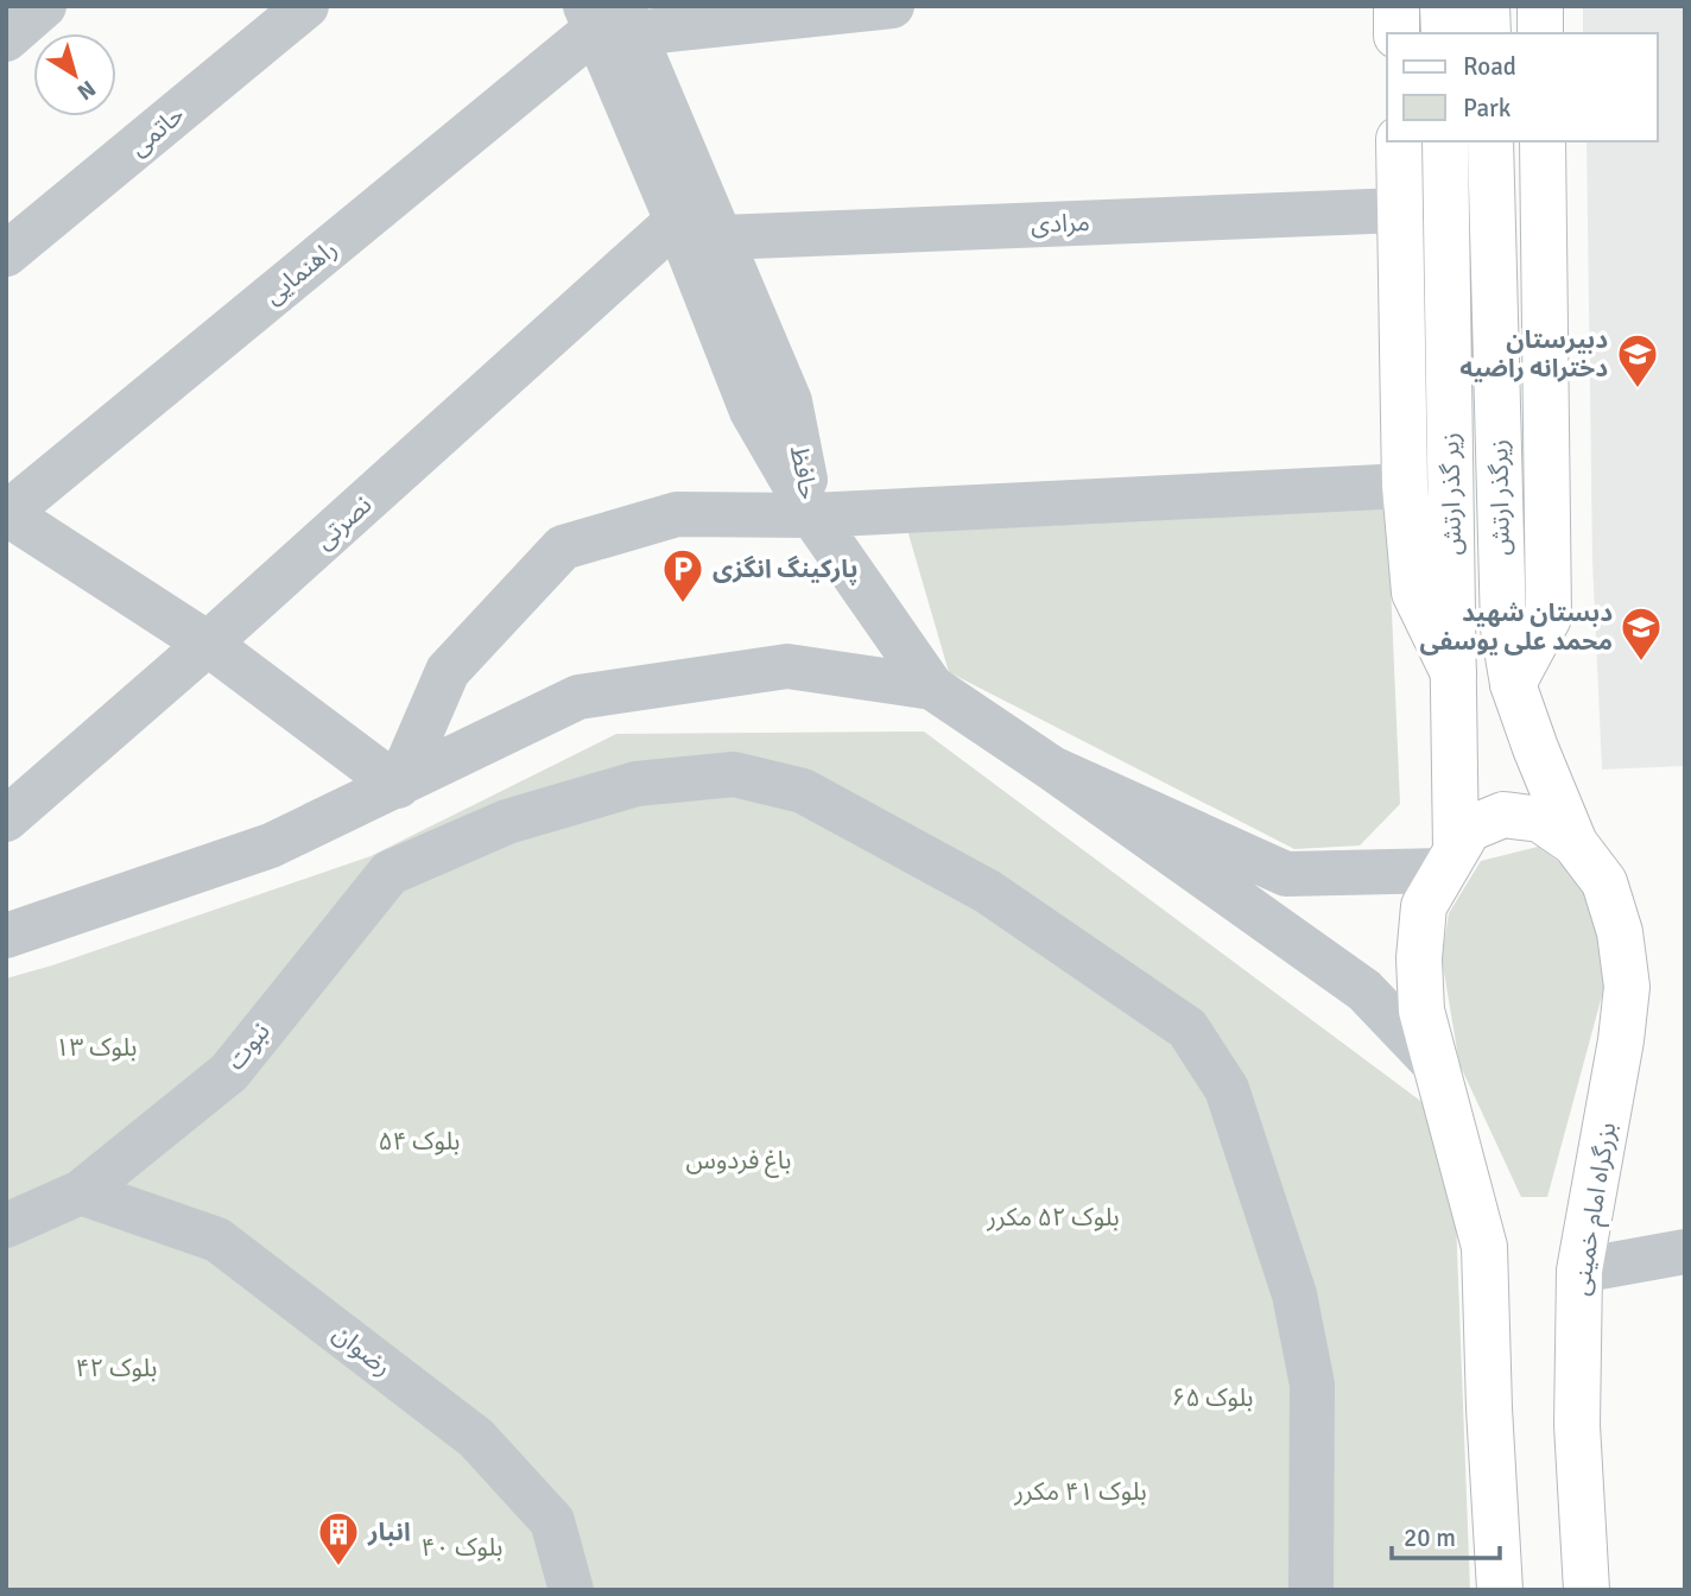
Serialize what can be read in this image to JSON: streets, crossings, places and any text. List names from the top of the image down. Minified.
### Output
{"streets":{"main road":["زیر گذر ارتش","زیرگذر ارتش","بزرگراه امام خمینی"],"street":["حاتمی","مرادی","راهنمایی","حافظ","نصرتی","نبوت","رضوان"]},"crossings":[["مرادی","حافظ"],["راهنمایی","حافظ"],["حافظ","نصرتی"],["زیرگذر ارتش","بزرگراه امام خمینی"],["نبوت","رضوان"]],"parks":["بلوک ۱۳","بلوک ۵۴","باغ فردوس","بلوک ۵۲ مکرر","بلوک ۴۲","بلوک ۶۵","بلوک ۴۱ مکرر","بلوک ۴۰"],"places":{"school or university":["دبیرستان دخترانه راضیه","دبستان شهید محمد علی یوسفی"],"parking":["پارکینگ انگزی"],"building":["انبار"]},"legend":["Road","Park"],"scale_bar":"20 m","north":"bottom right"}
